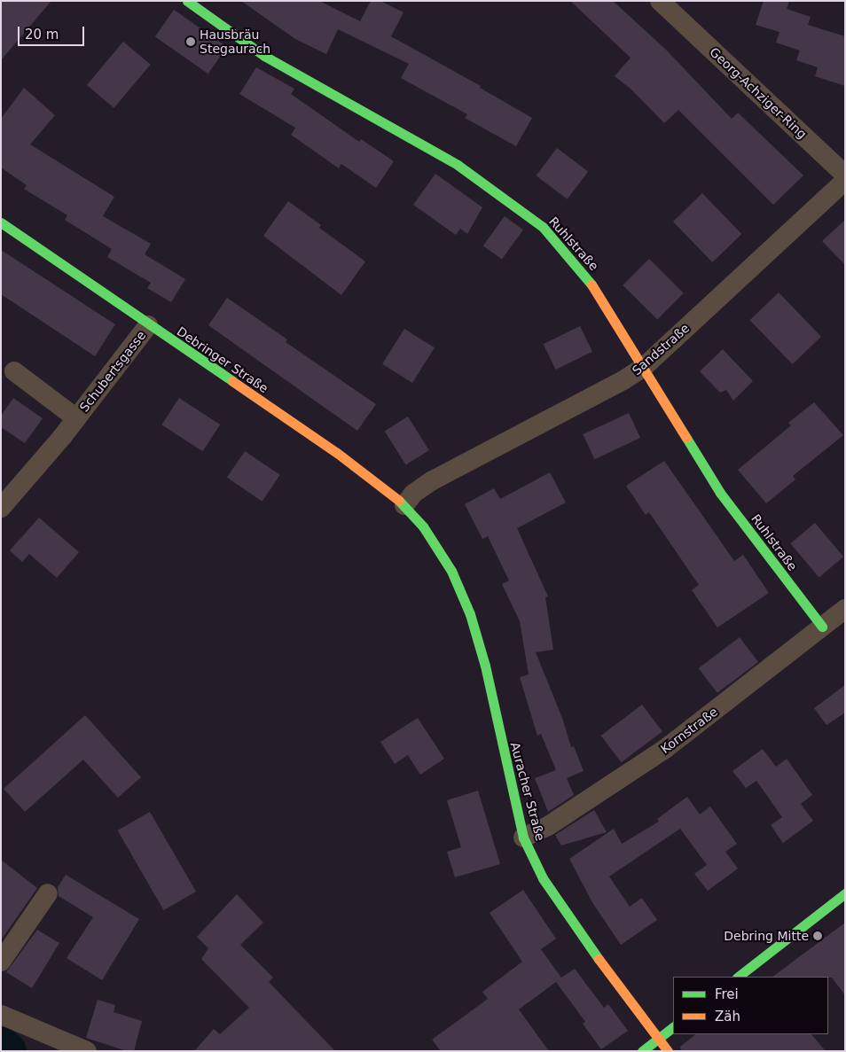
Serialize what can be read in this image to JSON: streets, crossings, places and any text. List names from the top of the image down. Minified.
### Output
{"streets":{"street":["Georg-Achziger-Ring","Ruhlstraße","Sandstraße","Debringer Straße","Schubertsgasse","Kornstraße","Auracher Straße"]},"crossings":[["Ruhlstraße","Sandstraße"],["Ruhlstraße","Kornstraße"],["Sandstraße","Debringer Straße"],["Debringer Straße","Schubertsgasse"],["Debringer Straße","Auracher Straße"],["Kornstraße","Auracher Straße"]],"places":["Hausbräu Stegaurach","Debring Mitte"],"legend":["Frei","Zäh"],"scale_bar":"20 m"}
